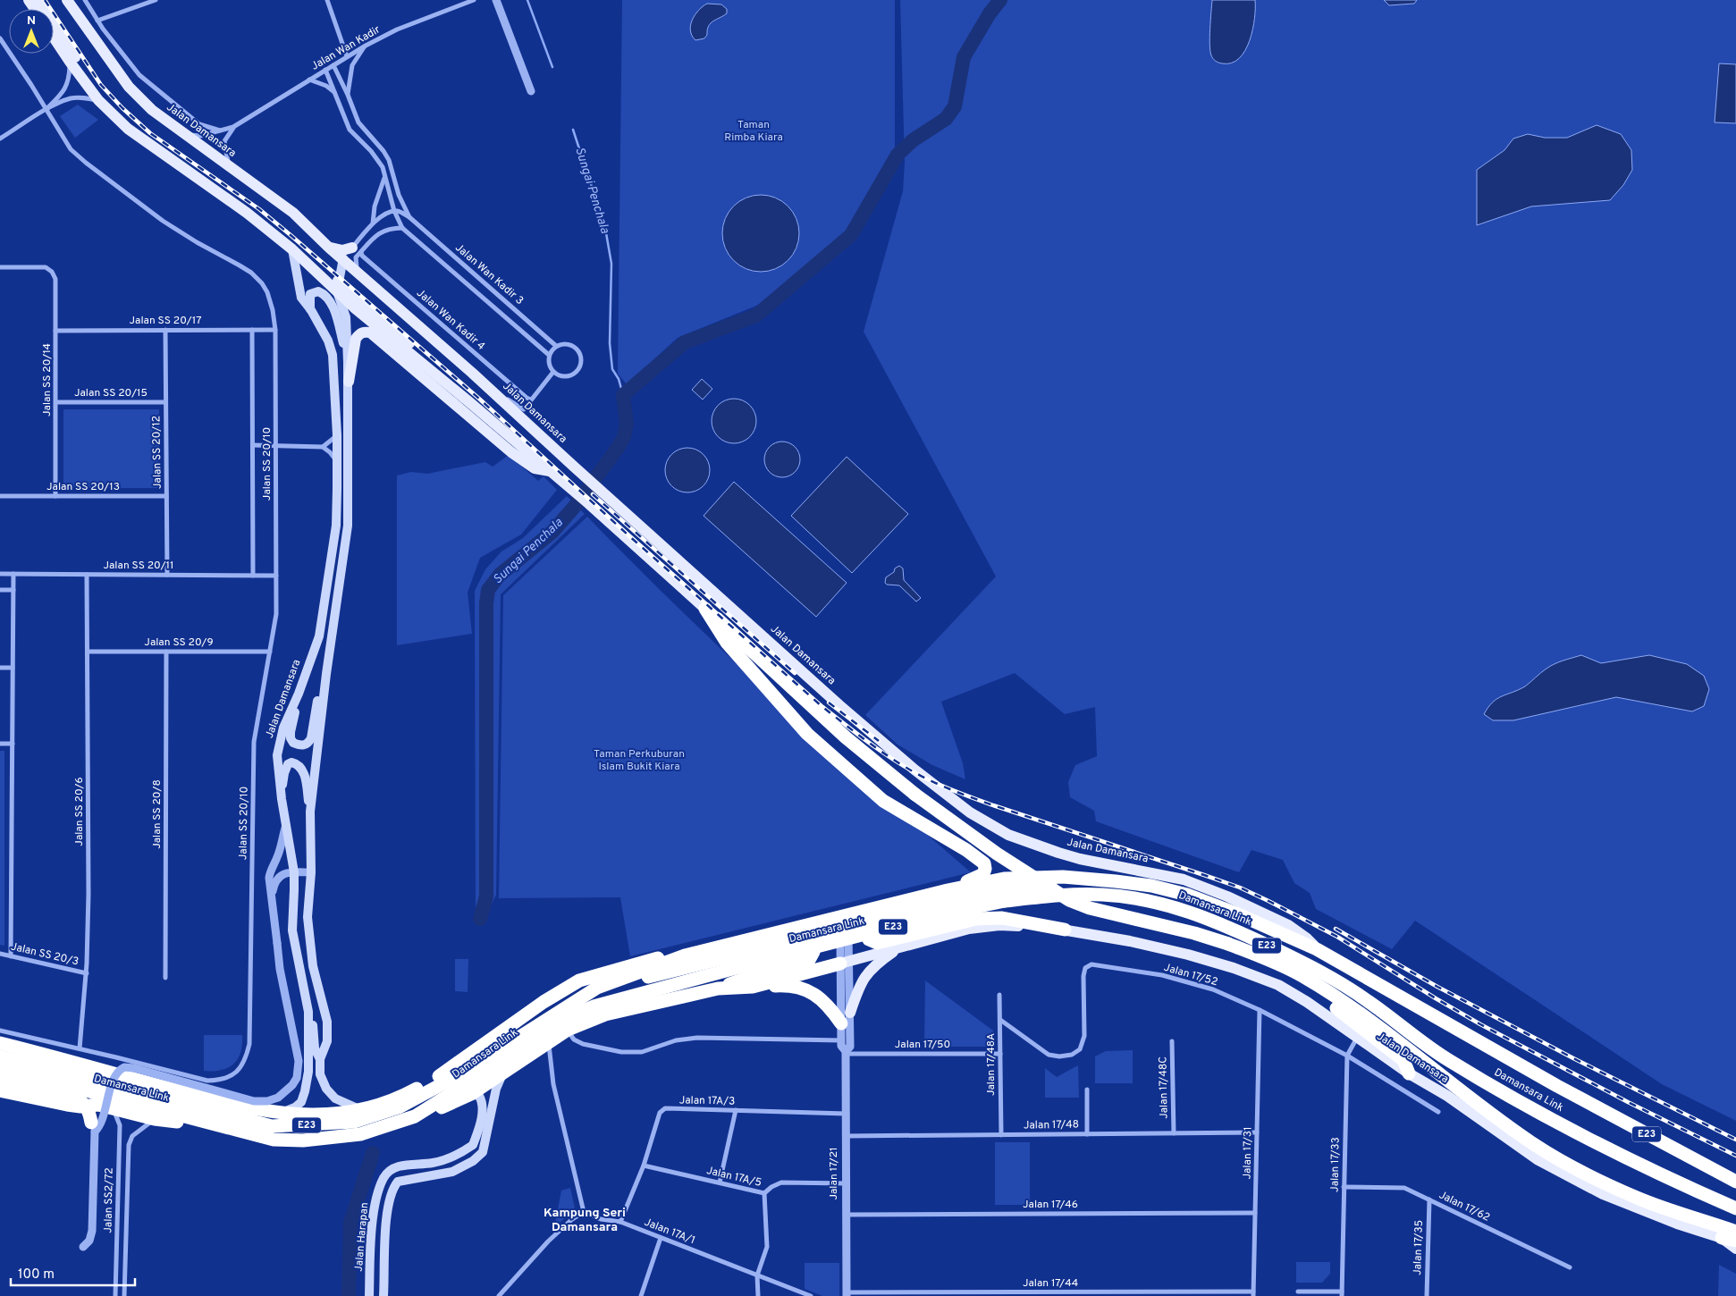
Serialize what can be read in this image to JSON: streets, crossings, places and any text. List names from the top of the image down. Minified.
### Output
{"streets":{"highway":["Damansara Link","E23"],"main road":["Jalan Damansara","Jalan Harapan"],"street":["Jalan Wan Kadir","Jalan Wan Kadir 3","Jalan Wan Kadir 4","Jalan SS 20/17","Jalan SS 20/14","Jalan SS 20/15","Jalan SS 20/12","Jalan SS 20/10","Jalan SS 20/13","Jalan SS 20/11","Jalan SS 20/9","Jalan SS 20/6","Jalan SS 20/8","Jalan SS 20/3","Jalan 17/52","Jalan 17/50","Jalan 17/48A","Jalan 17/48C","Jalan 17A/3","Jalan 17/48","Jalan 17/31","Jalan 17/33","Jalan 17/21","Jalan 17A/5","Jalan SS2/72","Jalan 17/46","Jalan 17/62","Jalan 17A/1","Jalan 17/35","Jalan 17/44"]},"crossings":[["Jalan Wan Kadir","Jalan Damansara"],["Jalan Wan Kadir","Jalan Wan Kadir 3"],["Jalan Damansara","Damansara Link"],["Jalan Damansara","Jalan 17/33"],["Jalan Damansara","Jalan 17/21"],["Jalan SS 20/17","Jalan SS 20/14"],["Jalan SS 20/17","Jalan SS 20/12"],["Jalan SS 20/17","Jalan SS 20/10"],["Jalan SS 20/14","Jalan SS 20/15"],["Jalan SS 20/14","Jalan SS 20/13"],["Jalan SS 20/15","Jalan SS 20/12"],["Jalan SS 20/12","Jalan SS 20/13"],["Jalan SS 20/12","Jalan SS 20/11"],["Jalan SS 20/10","Jalan SS 20/11"],["Jalan SS 20/10","Jalan SS 20/9"],["Jalan SS 20/10","Jalan SS 20/6"],["Jalan SS 20/11","Jalan SS 20/6"],["Jalan SS 20/9","Jalan SS 20/6"],["Jalan SS 20/9","Jalan SS 20/8"],["Jalan SS 20/6","Jalan SS 20/3"],["Jalan 17/52","Jalan 17/48A"],["Jalan 17/52","Jalan 17/31"],["Jalan 17/52","Jalan 17/33"],["Jalan 17/50","Jalan 17/48A"],["Jalan 17/50","Jalan 17/21"],["Jalan 17/48A","Jalan 17/48"],["Jalan 17/48C","Jalan 17/48"],["Jalan 17A/3","Jalan 17/21"],["Jalan 17A/3","Jalan 17A/5"],["Jalan 17A/3","Jalan 17A/1"],["Jalan 17/48","Jalan 17/31"],["Jalan 17/48","Jalan 17/21"],["Jalan 17/31","Jalan 17/46"],["Jalan 17/31","Jalan 17/44"],["Jalan 17/33","Jalan 17/62"],["Jalan 17/21","Jalan 17A/5"],["Jalan 17/21","Jalan 17/46"],["Jalan 17/21","Jalan 17/44"],["Jalan 17/62","Jalan 17/35"]],"districts":["Kampung Seri Damansara"],"water":["Sungai Penchala"],"parks":["Taman Rimba Kiara","Taman Perkuburan Islam Bukit Kiara"],"scale_bar":"100 m","north":"top"}
